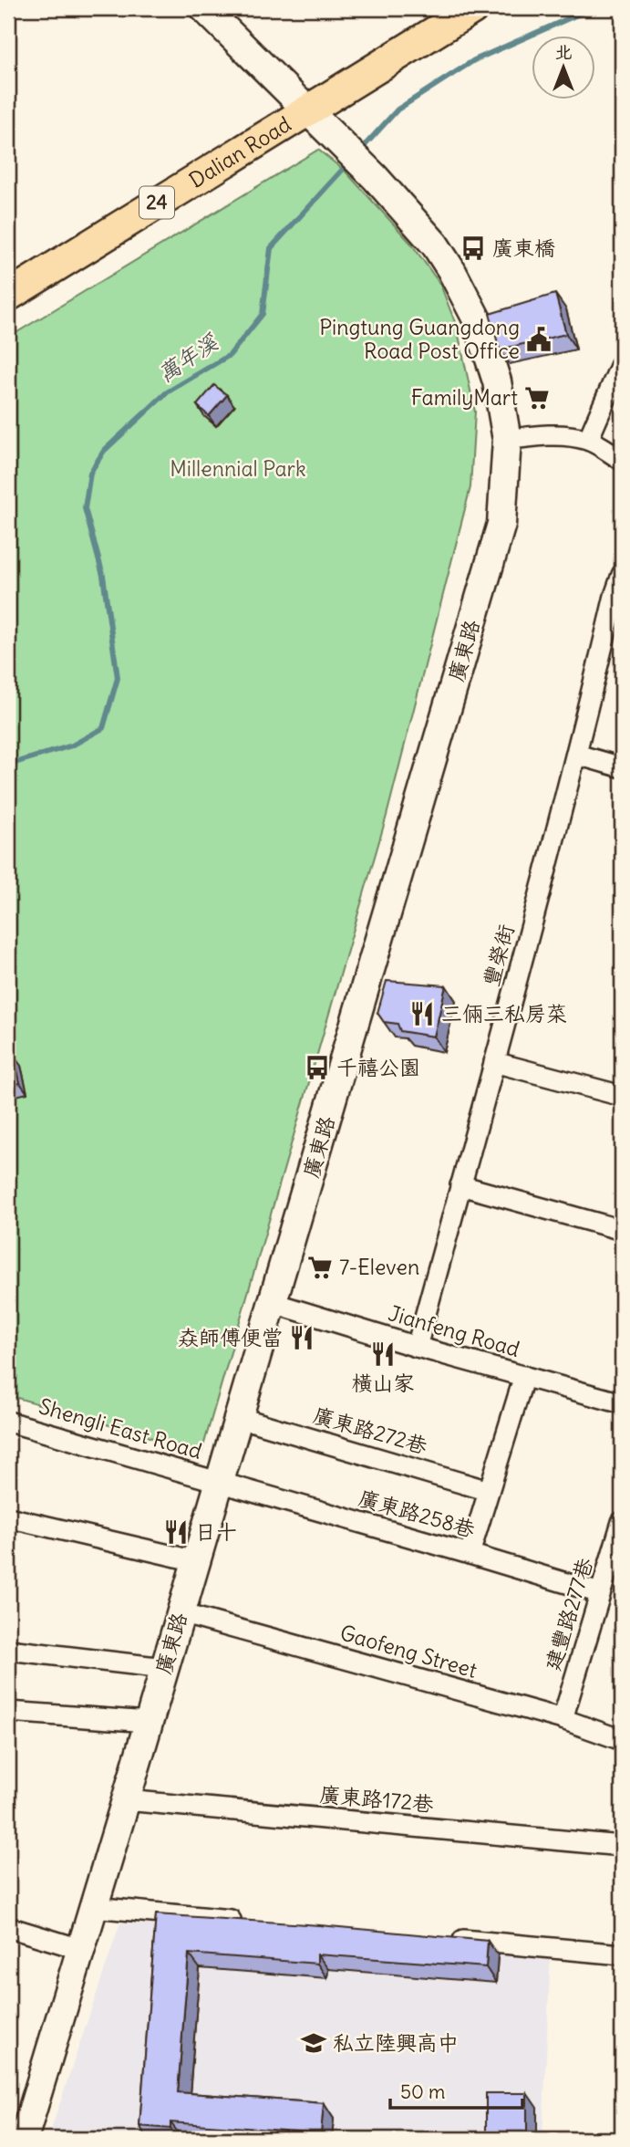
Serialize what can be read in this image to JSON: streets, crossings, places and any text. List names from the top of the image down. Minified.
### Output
{"streets":{"main road":["Dalian Road","24"],"street":["廣東路","豐榮街","Jianfeng Road","Shengli East Road","廣東路272巷","廣東路258巷","建豐路277巷","Gaofeng Street","廣東路172巷"]},"crossings":[["Dalian Road","廣東路"],["廣東路","Jianfeng Road"],["廣東路","Shengli East Road"],["廣東路","廣東路272巷"],["廣東路","廣東路258巷"],["廣東路","Gaofeng Street"],["廣東路","廣東路172巷"],["豐榮街","Jianfeng Road"],["Shengli East Road","廣東路258巷"],["廣東路258巷","建豐路277巷"],["建豐路277巷","Gaofeng Street"]],"water":["萬年溪"],"parks":["Millennial Park"],"places":{"bus stop":["廣東橋","千禧公園"],"public building":["Pingtung Guangdong Road Post Office"],"supermarket":["FamilyMart","7-Eleven"],"restaurant":["三倆三私房菜","𡘙師傅便當","橫山家","日十"],"school or university":["私立陸興高中"]},"scale_bar":"50 m","north":"top"}
